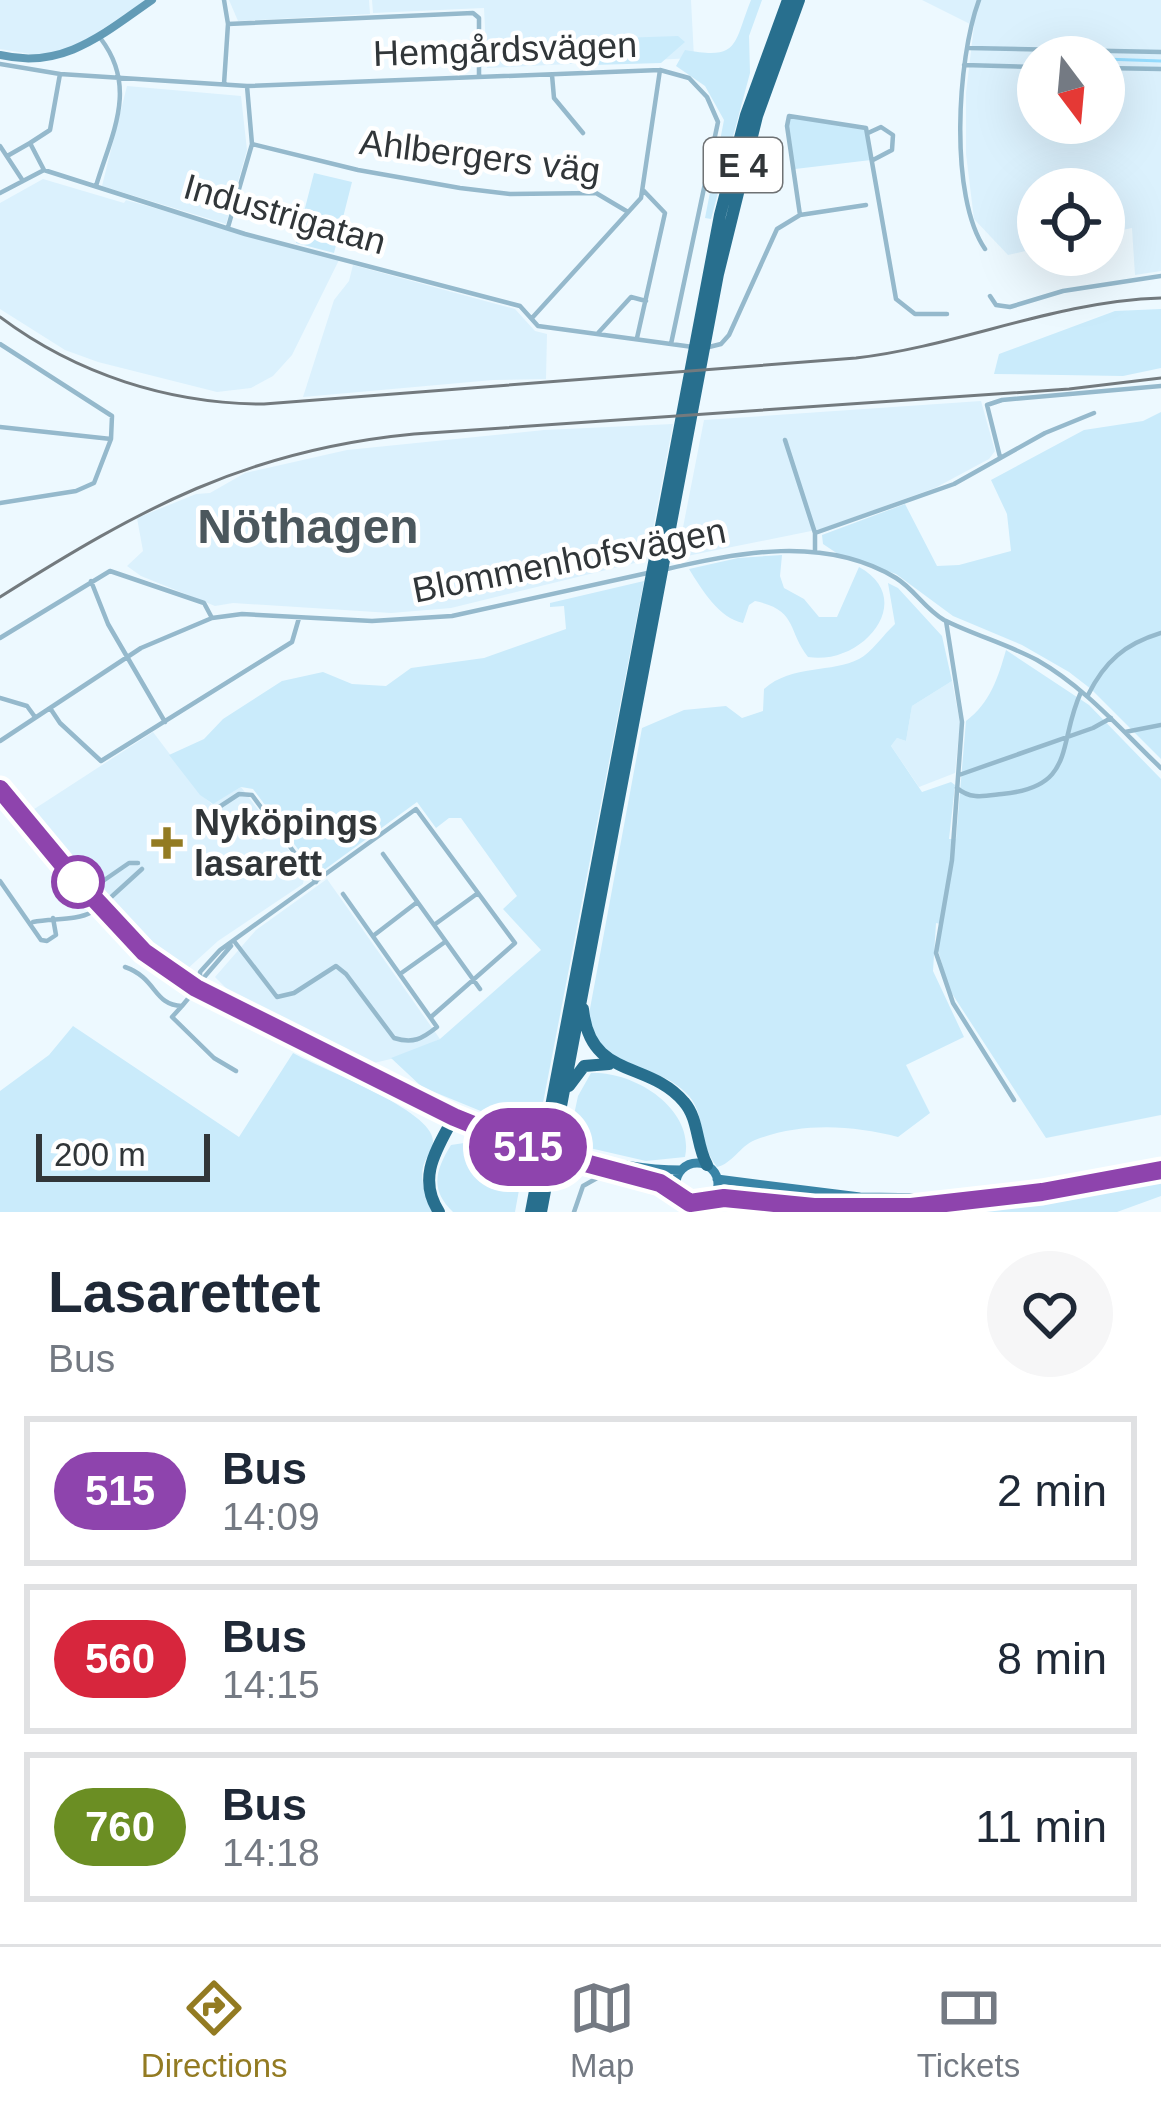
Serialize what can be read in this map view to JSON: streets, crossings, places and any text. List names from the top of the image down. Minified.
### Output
{"streets":{"highway":["E 4"],"street":["Hemgårdsvägen","Ahlbergers väg","Industrigatan","Blommenhofsvägen"]},"crossings":[["Hemgårdsvägen","Industrigatan"]],"districts":["Nöthagen"],"places":{"health":["Nyköpings lasarett"]},"lines":["bus line 515"],"scale_bar":"200 m","north":"bottom","page":{"on_map":"515","scale":"200 m","heading":["Lasarettet","Bus"],"list":[{"mark":"515","name":"Bus","note":"14:09","value":"2 min"},{"mark":"560","name":"Bus","note":"14:15","value":"8 min"},{"mark":"760","name":"Bus","note":"14:18","value":"11 min"}],"tabs":["Directions","Map","Tickets"]}}
